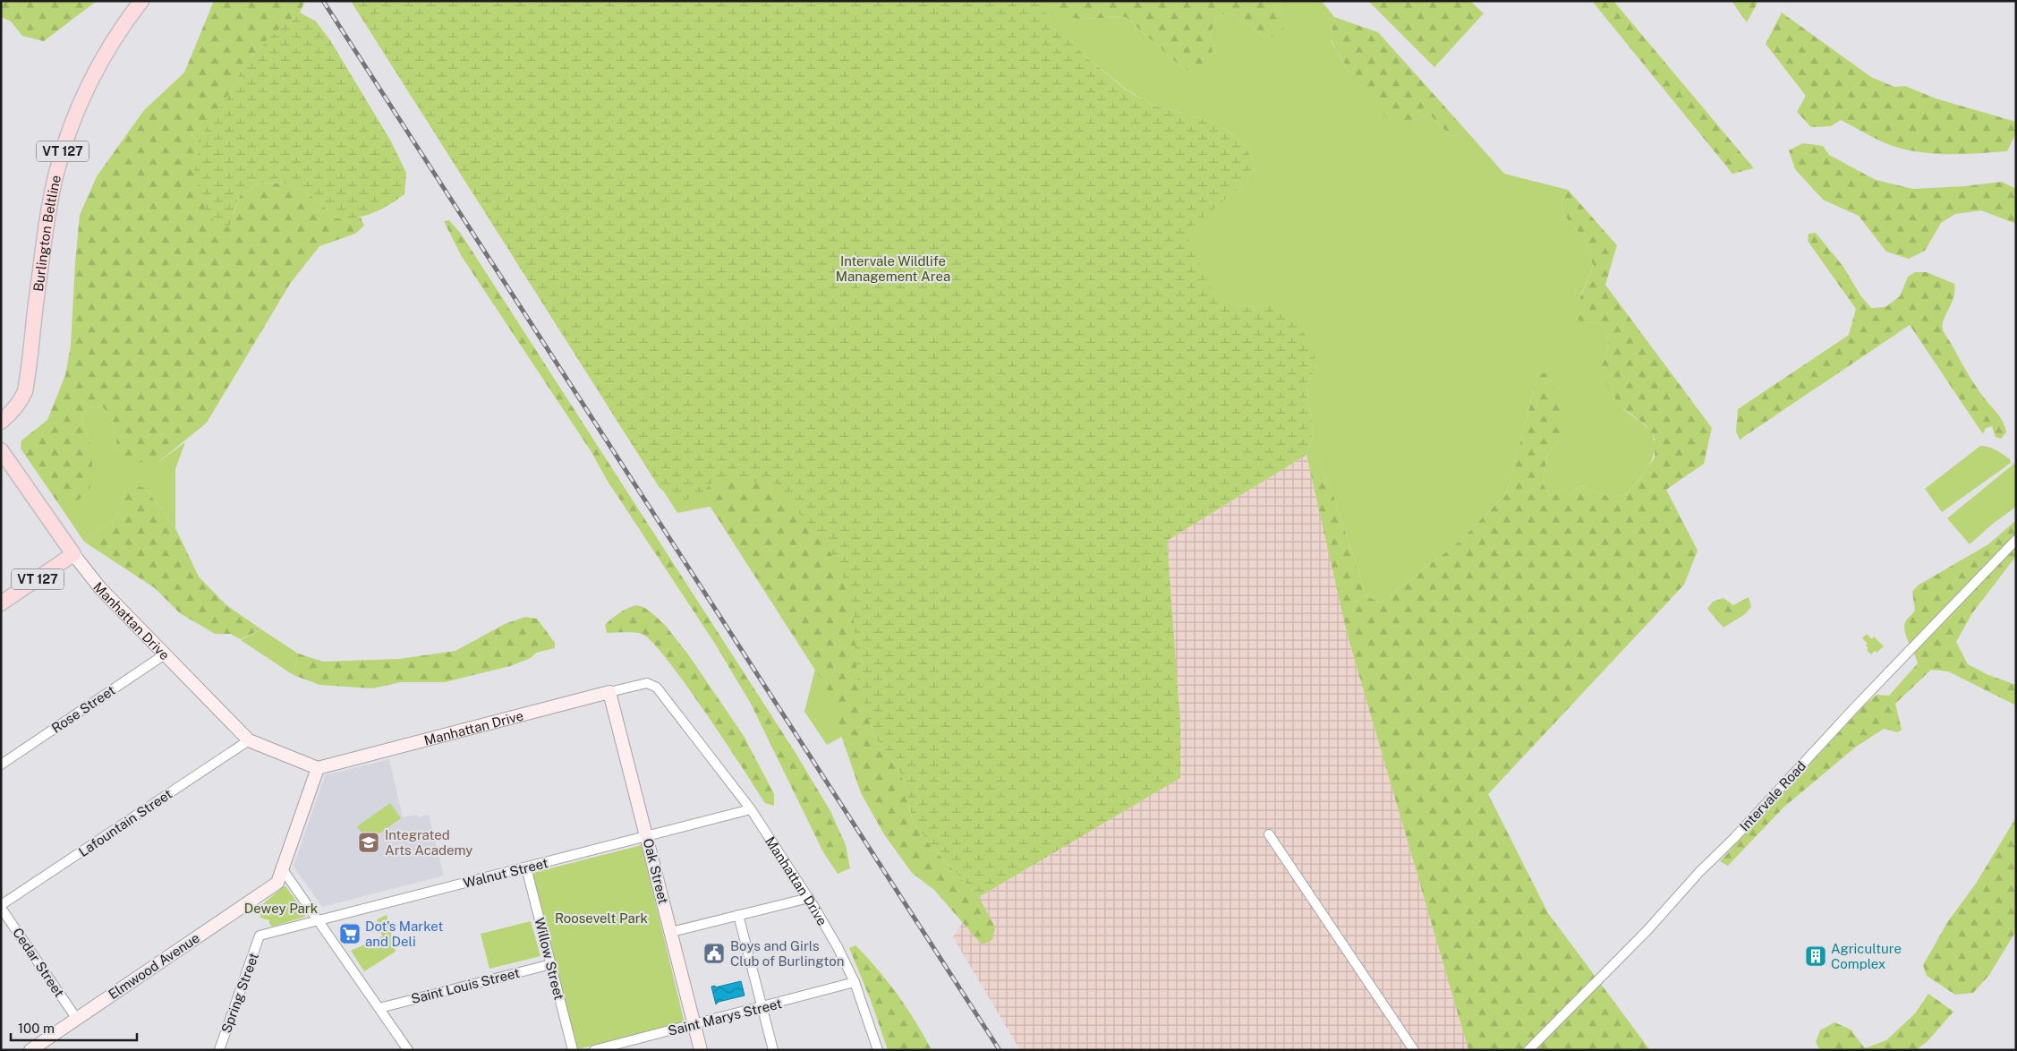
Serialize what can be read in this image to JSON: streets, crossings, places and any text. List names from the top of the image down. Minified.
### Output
{"streets":{"main road":["VT 127","Burlington Beltline","Manhattan Drive"],"street":["Rose Street","Intervale Road","Lafountain Street","Oak Street","Walnut Street","Willow Street","Cedar Street","Elmwood Avenue","Saint Louis Street","Spring Street","Saint Marys Street"]},"crossings":[["VT 127","Manhattan Drive"],["Manhattan Drive","Rose Street"],["Manhattan Drive","Lafountain Street"],["Manhattan Drive","Oak Street"],["Manhattan Drive","Walnut Street"],["Manhattan Drive","Saint Marys Street"],["Lafountain Street","Cedar Street"],["Oak Street","Walnut Street"],["Oak Street","Saint Marys Street"],["Walnut Street","Willow Street"],["Walnut Street","Spring Street"],["Willow Street","Saint Louis Street"],["Cedar Street","Elmwood Avenue"]],"parks":["Intervale Wildlife Management Area","Dewey Park","Roosevelt Park"],"places":{"school or university":["Integrated Arts Academy"],"supermarket":["Dot's Market and Deli"],"public building":["Boys and Girls Club of Burlington"],"building":["Agriculture Complex"]},"scale_bar":"100 m"}
